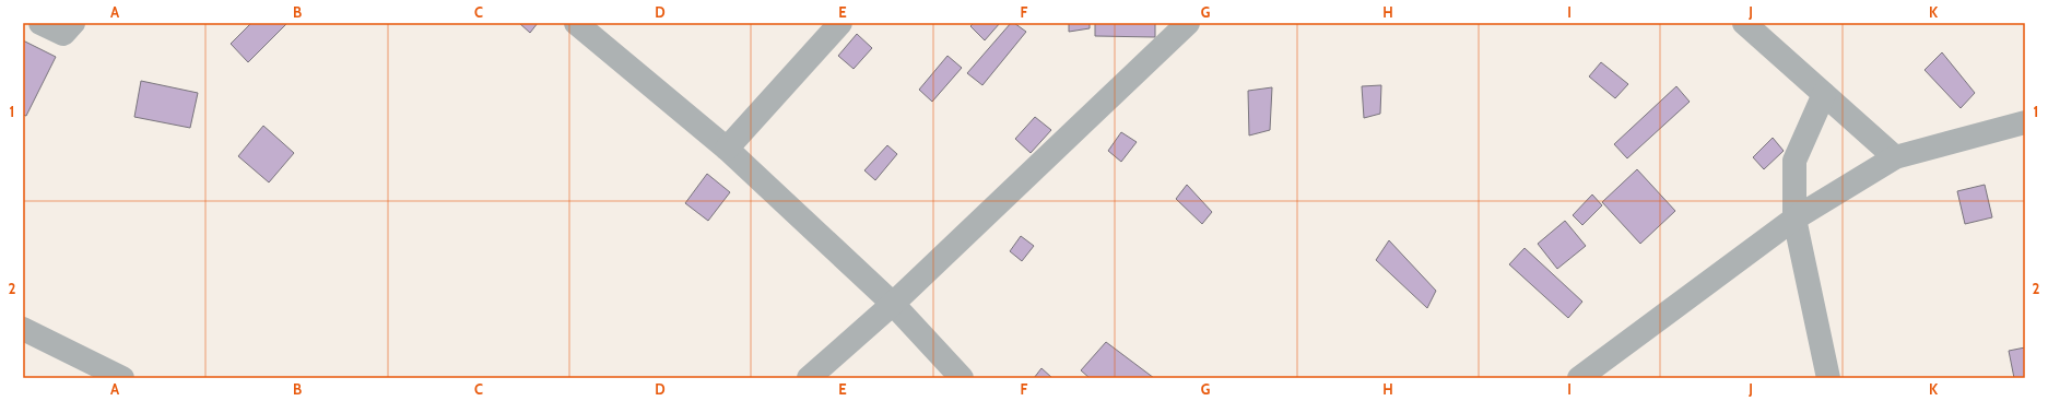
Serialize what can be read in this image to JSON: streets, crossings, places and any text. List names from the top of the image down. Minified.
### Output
{"grid":{"columns":["A","B","C","D","E","F","G","H","I","J","K"],"rows":["1","2"]}}
